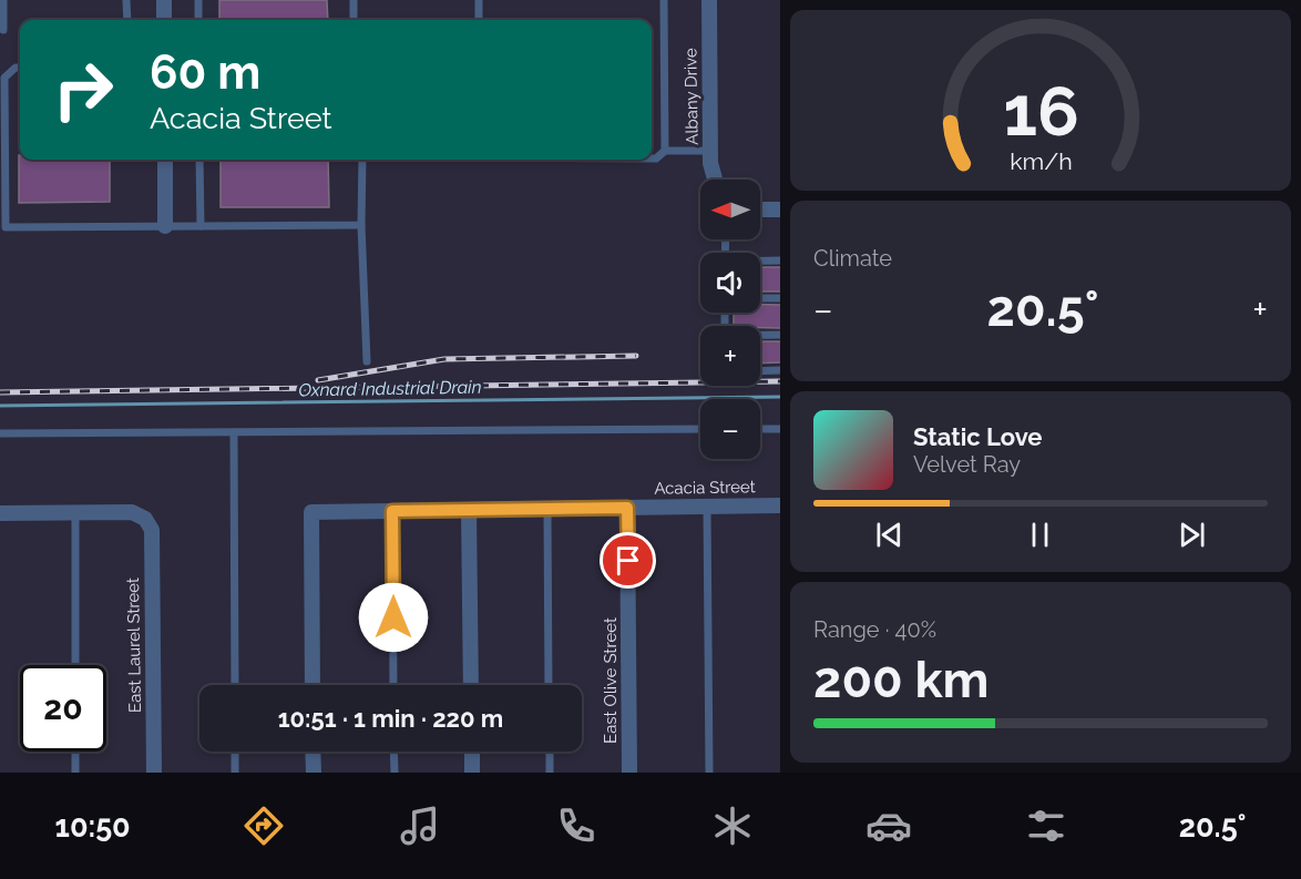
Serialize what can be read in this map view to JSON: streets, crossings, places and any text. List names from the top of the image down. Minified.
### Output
{"streets":{"street":["Albany Drive","Acacia Street","East Laurel Street","East Olive Street"]},"crossings":[["Acacia Street","East Olive Street"]],"water":["Oxnard Industrial Drain"],"north":"left","page":{"turn":["60 m","Acacia Street"],"map_buttons":["+","−"],"tile":["Climate",["Range · 40%","200 km"]],"heat":["−","20.5°","+"],"song":["Static Love","Velvet Ray"],"limit":"20","trip":"10:51 · 1 min · 220 m","tabs":["10:50","20.5°"],"gauge":["16","km/h"]}}
